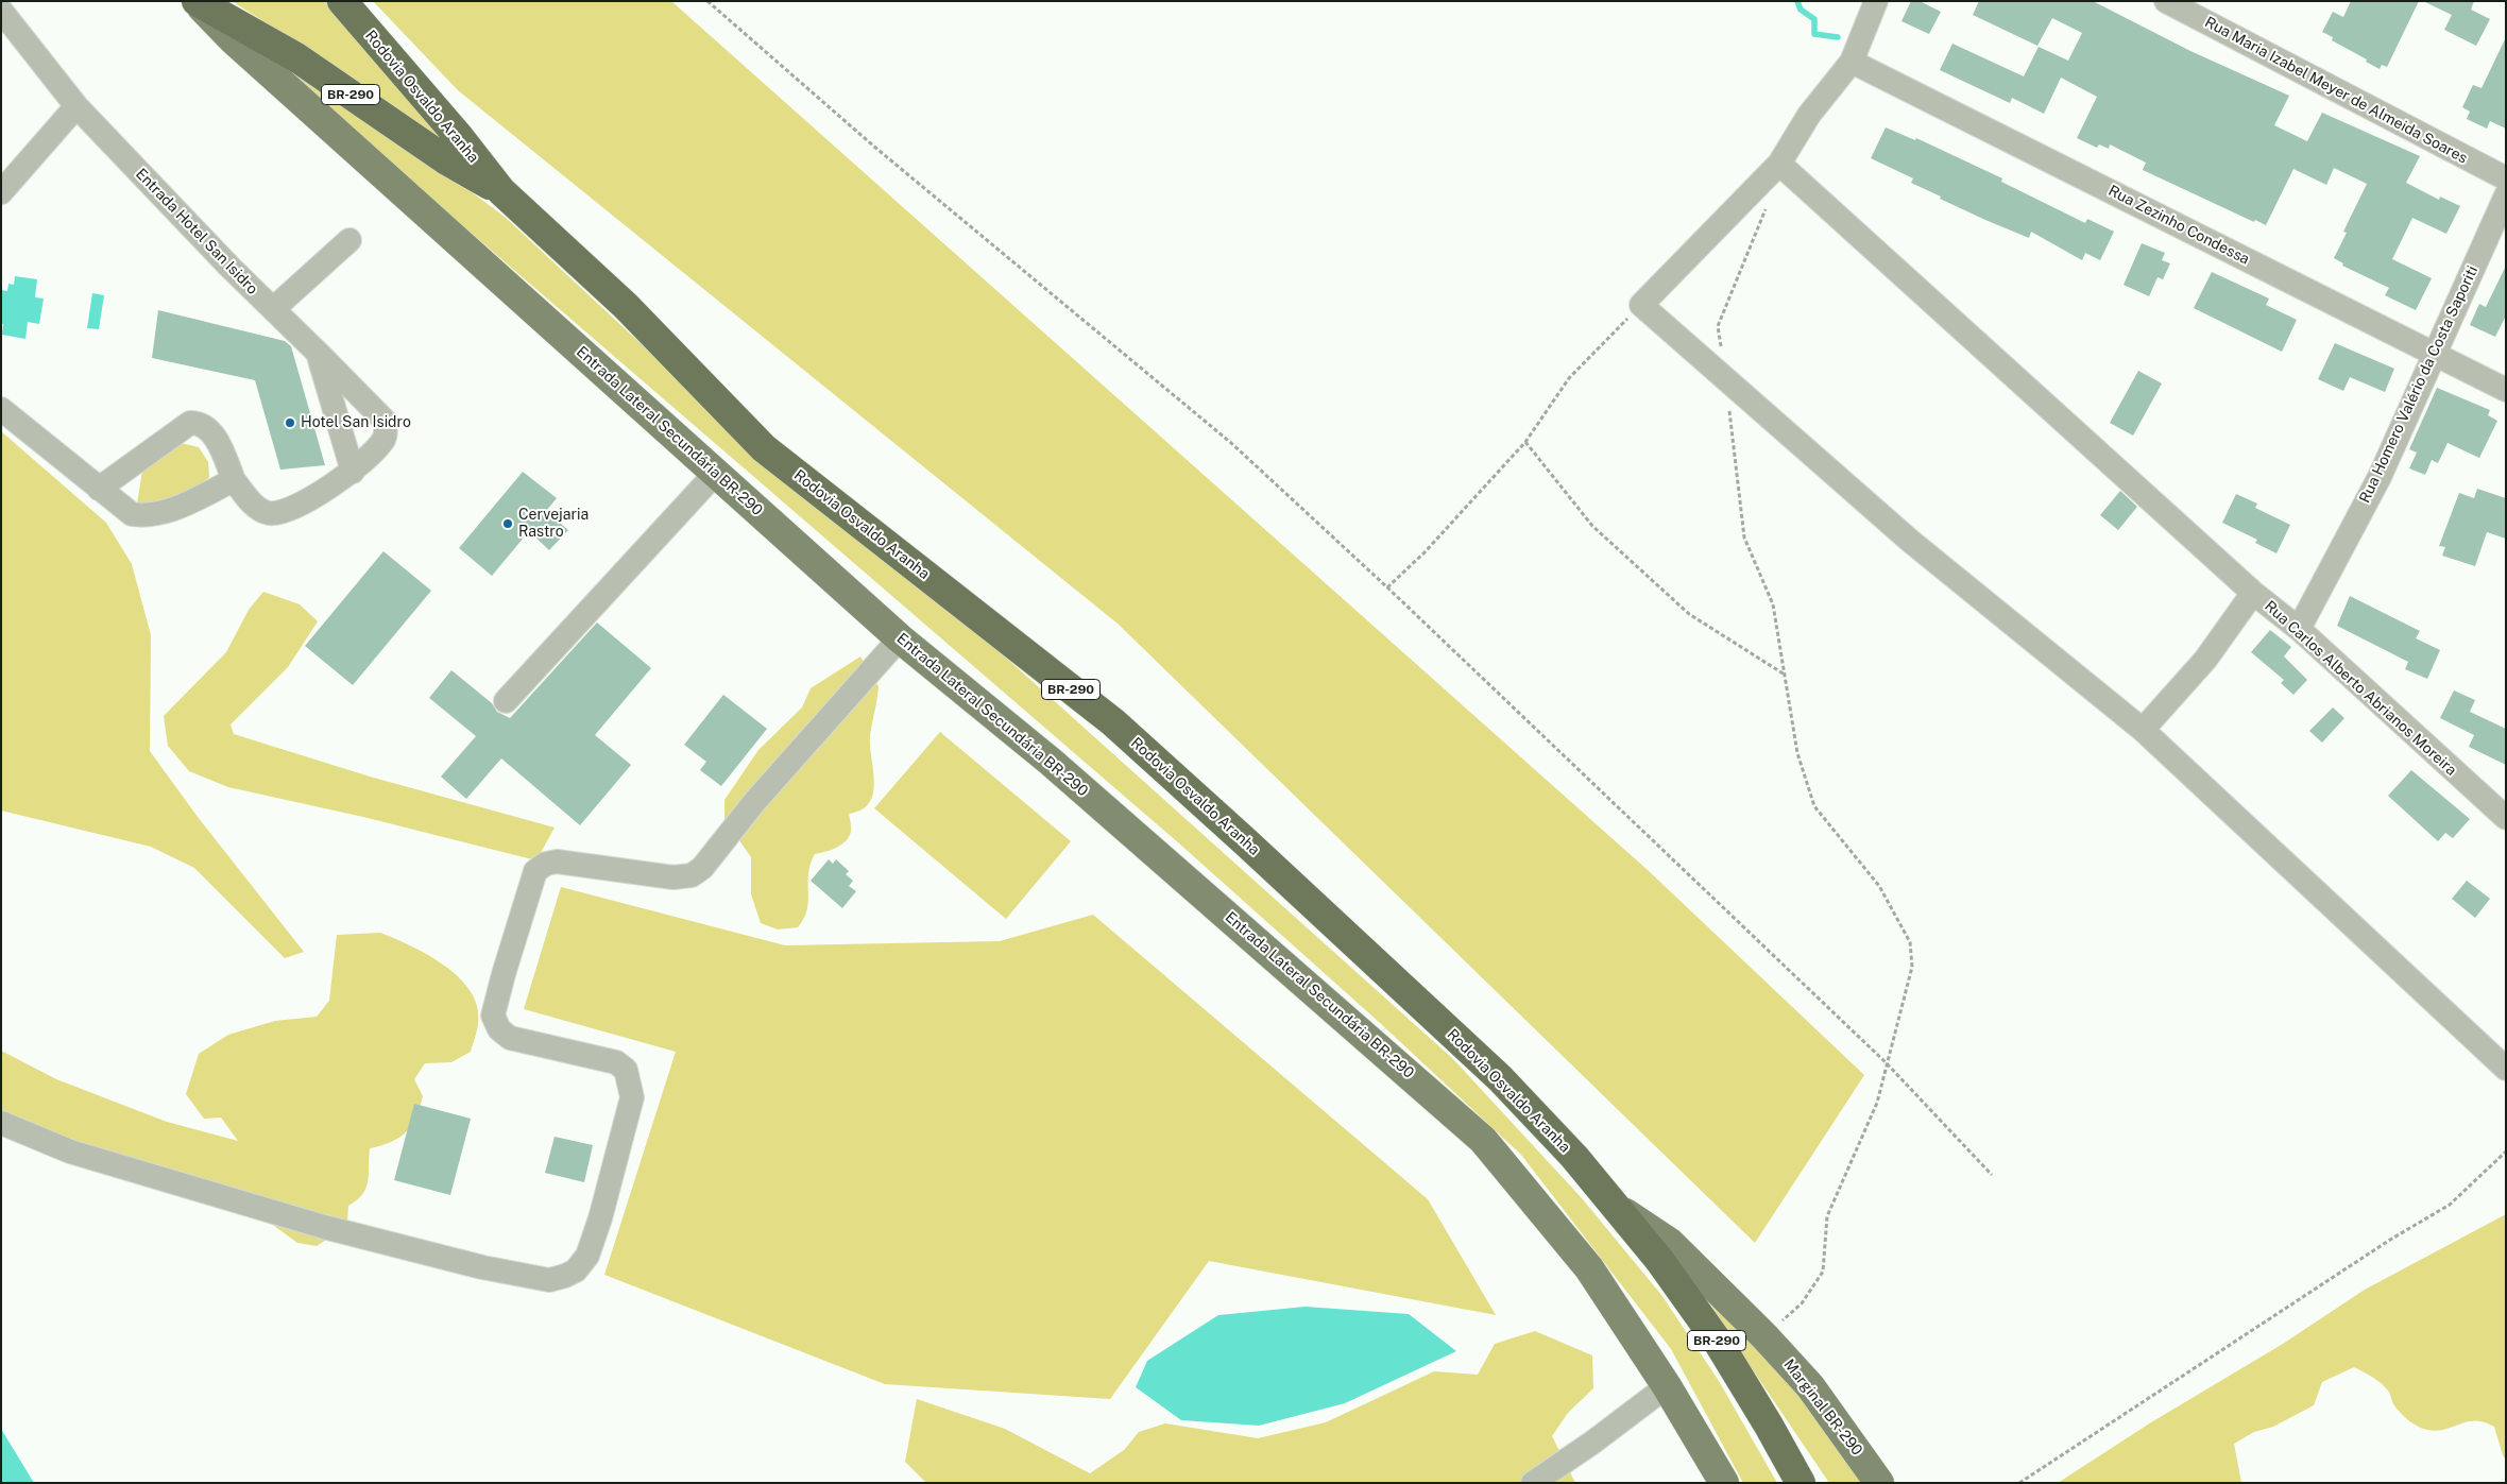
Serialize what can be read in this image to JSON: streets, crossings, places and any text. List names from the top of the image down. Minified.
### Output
{"streets":{"highway":["BR-290","Rodovia Osvaldo Aranha"],"main road":["Entrada Lateral Secundária BR-290","Marginal BR-290"],"street":["Rua Maria Izabel Meyer de Almeida Soares","Rua Zezinho Condessa","Entrada Hotel San Isidro","Rua Homero Valério da Costa Saporiti","Rua Carlos Alberto Abrianos Moreira"]},"crossings":[["Rodovia Osvaldo Aranha","Entrada Lateral Secundária BR-290"],["Rodovia Osvaldo Aranha","Marginal BR-290"],["Rua Zezinho Condessa","Rua Homero Valério da Costa Saporiti"],["Rua Homero Valério da Costa Saporiti","Rua Carlos Alberto Abrianos Moreira"]],"places":["Hotel San Isidro","Cervejaria Rastro"]}
